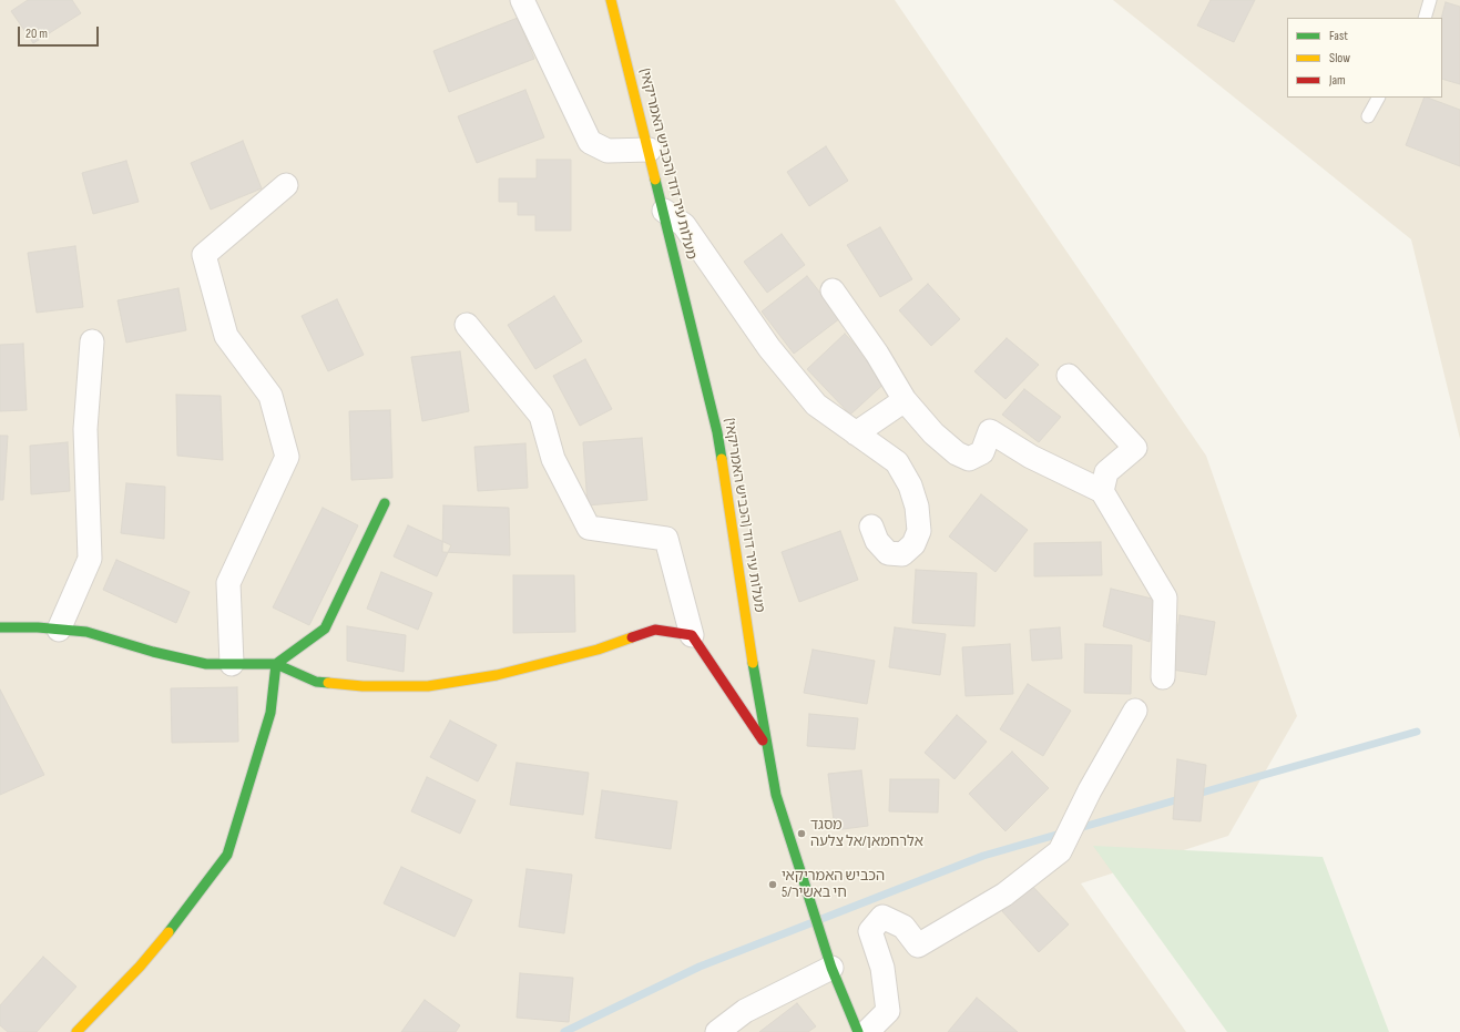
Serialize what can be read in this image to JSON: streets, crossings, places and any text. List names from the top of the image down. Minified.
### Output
{"streets":{"street":["מעלות עיר דוד (הכביש האמריקאי)"]},"places":["מסגד אלרחמאן/אל צלעה","הכביש האמריקאי 5/חי באשיר"],"legend":["Fast","Slow","Jam"],"scale_bar":"20 m"}
